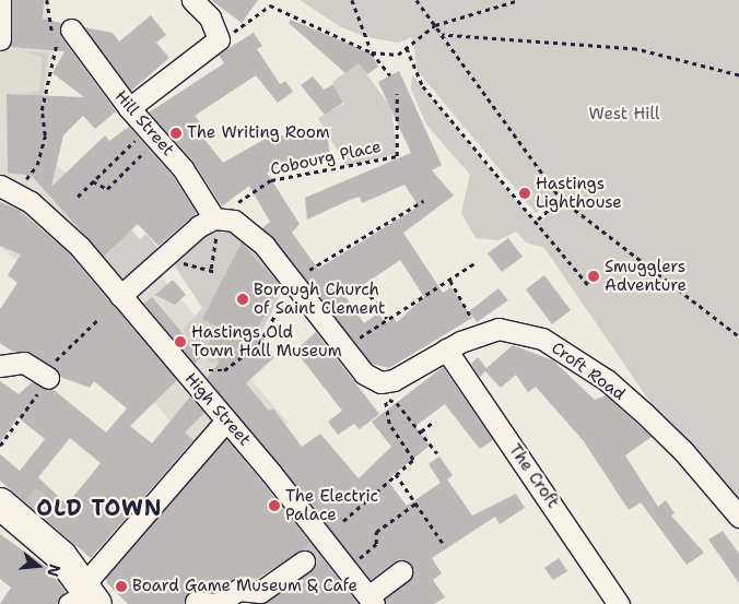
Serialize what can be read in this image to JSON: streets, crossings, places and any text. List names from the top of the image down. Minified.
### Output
{"streets":{"street":["Hill Street","Croft Road","High Street","The Croft"],"path":["Cobourg Place"]},"crossings":[["Croft Road","The Croft"]],"districts":["OLD TOWN"],"parks":["West Hill"],"places":["The Writing Room","Hastings Lighthouse","Smugglers Adventure","Borough Church of Saint Clement","Hastings Old Town Hall Museum","The Electric Palace","Board Game Museum & Cafe"],"north":"right"}
